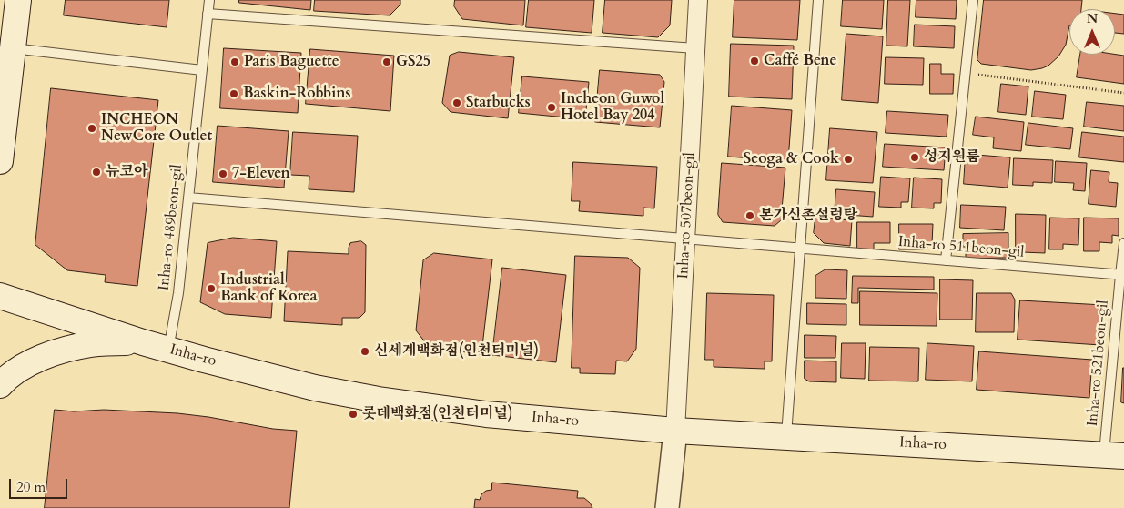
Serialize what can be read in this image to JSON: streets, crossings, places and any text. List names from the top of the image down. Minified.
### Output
{"streets":{"main road":["Inha-ro"],"street":["Inha-ro 507beon-gil"],"lane":["Inha-ro 489beon-gil","Inha-ro 511beon-gil","Inha-ro 521beon-gil"]},"crossings":[["Inha-ro 507beon-gil","Inha-ro 511beon-gil"],["Inha-ro 507beon-gil","Inha-ro"],["Inha-ro 489beon-gil","Inha-ro 511beon-gil"],["Inha-ro 489beon-gil","Inha-ro"],["Inha-ro 511beon-gil","Inha-ro 521beon-gil"],["Inha-ro","Inha-ro 521beon-gil"]],"places":["Caffé Bene","Paris Baguette","GS25","Baskin-Robbins","Starbucks","Incheon Guwol Hotel Bay 204","INCHEON NewCore Outlet","성지원룸","Seoga & Cook","뉴코아","7-Eleven","본가신촌설렁탕","Industrial Bank of Korea","신세계백화점(인천터미널)","롯데백화점(인천터미널)"],"scale_bar":"20 m","north":"top"}
